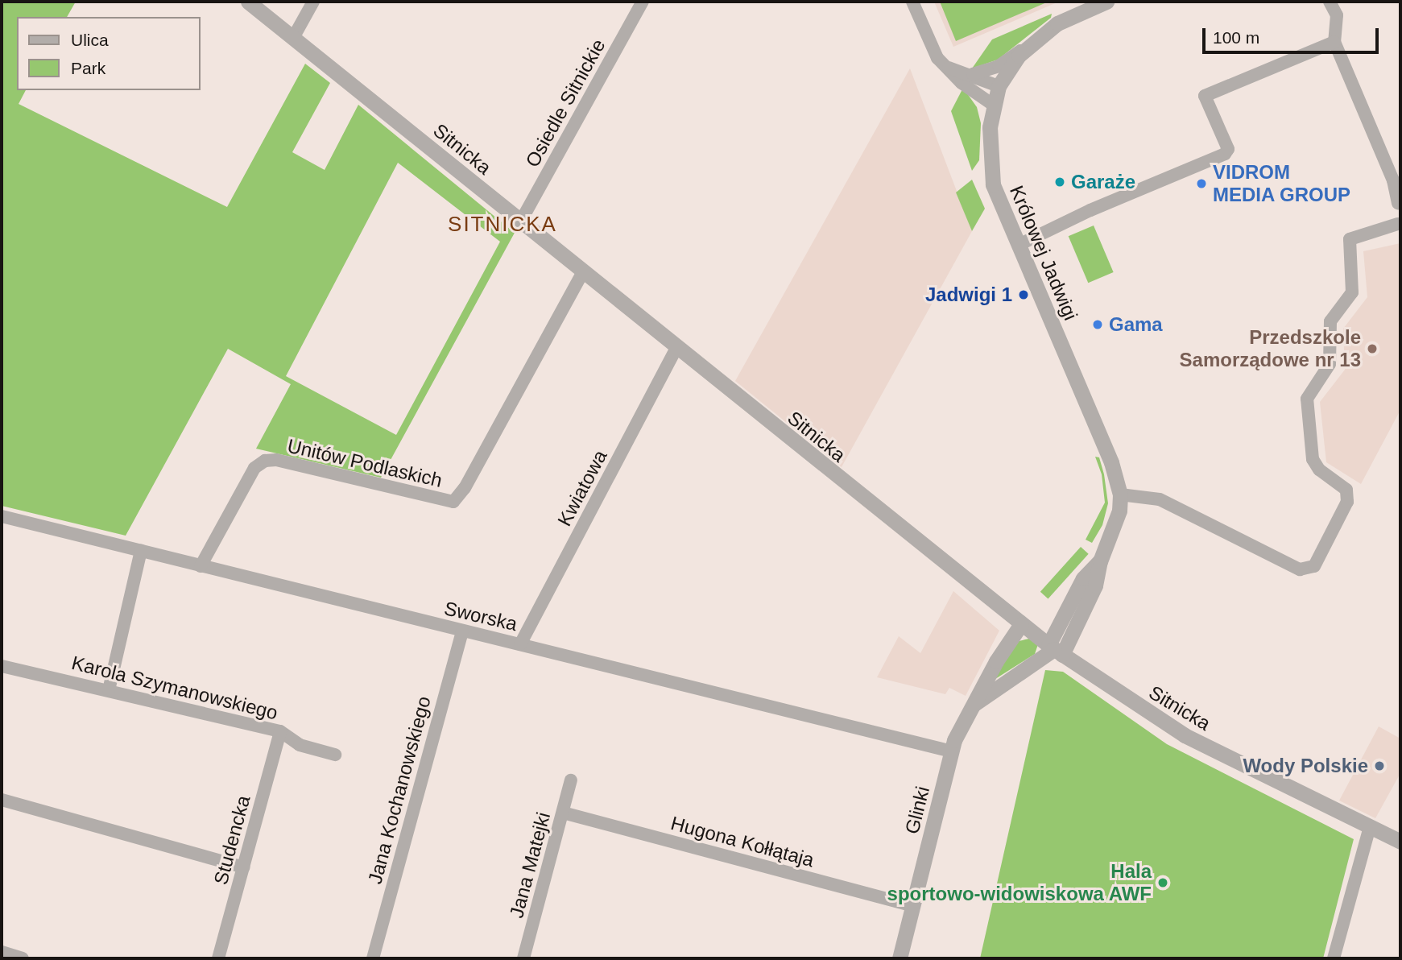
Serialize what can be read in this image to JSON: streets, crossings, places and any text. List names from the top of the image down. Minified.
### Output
{"streets":{"street":["Osiedle Sitnickie","Sitnicka","Królowej Jadwigi","Unitów Podlaskich","Kwiatowa","Sworska","Karola Szymanowskiego","Jana Kochanowskiego","Glinki","Studencka","Hugona Kołłątaja","Jana Matejki"]},"crossings":[["Osiedle Sitnickie","Sitnicka"],["Sitnicka","Królowej Jadwigi"],["Sitnicka","Unitów Podlaskich"],["Sitnicka","Kwiatowa"],["Sitnicka","Glinki"],["Unitów Podlaskich","Sworska"],["Kwiatowa","Sworska"],["Sworska","Jana Kochanowskiego"],["Sworska","Glinki"],["Karola Szymanowskiego","Studencka"],["Glinki","Hugona Kołłątaja"],["Hugona Kołłątaja","Jana Matejki"]],"districts":["SITNICKA"],"places":["Garaże","VIDROM MEDIA GROUP","Jadwigi 1","Gama","Przedszkole Samorządowe nr 13","Wody Polskie","Hala sportowo-widowiskowa AWF"],"legend":["Ulica","Park"],"scale_bar":"100 m"}
